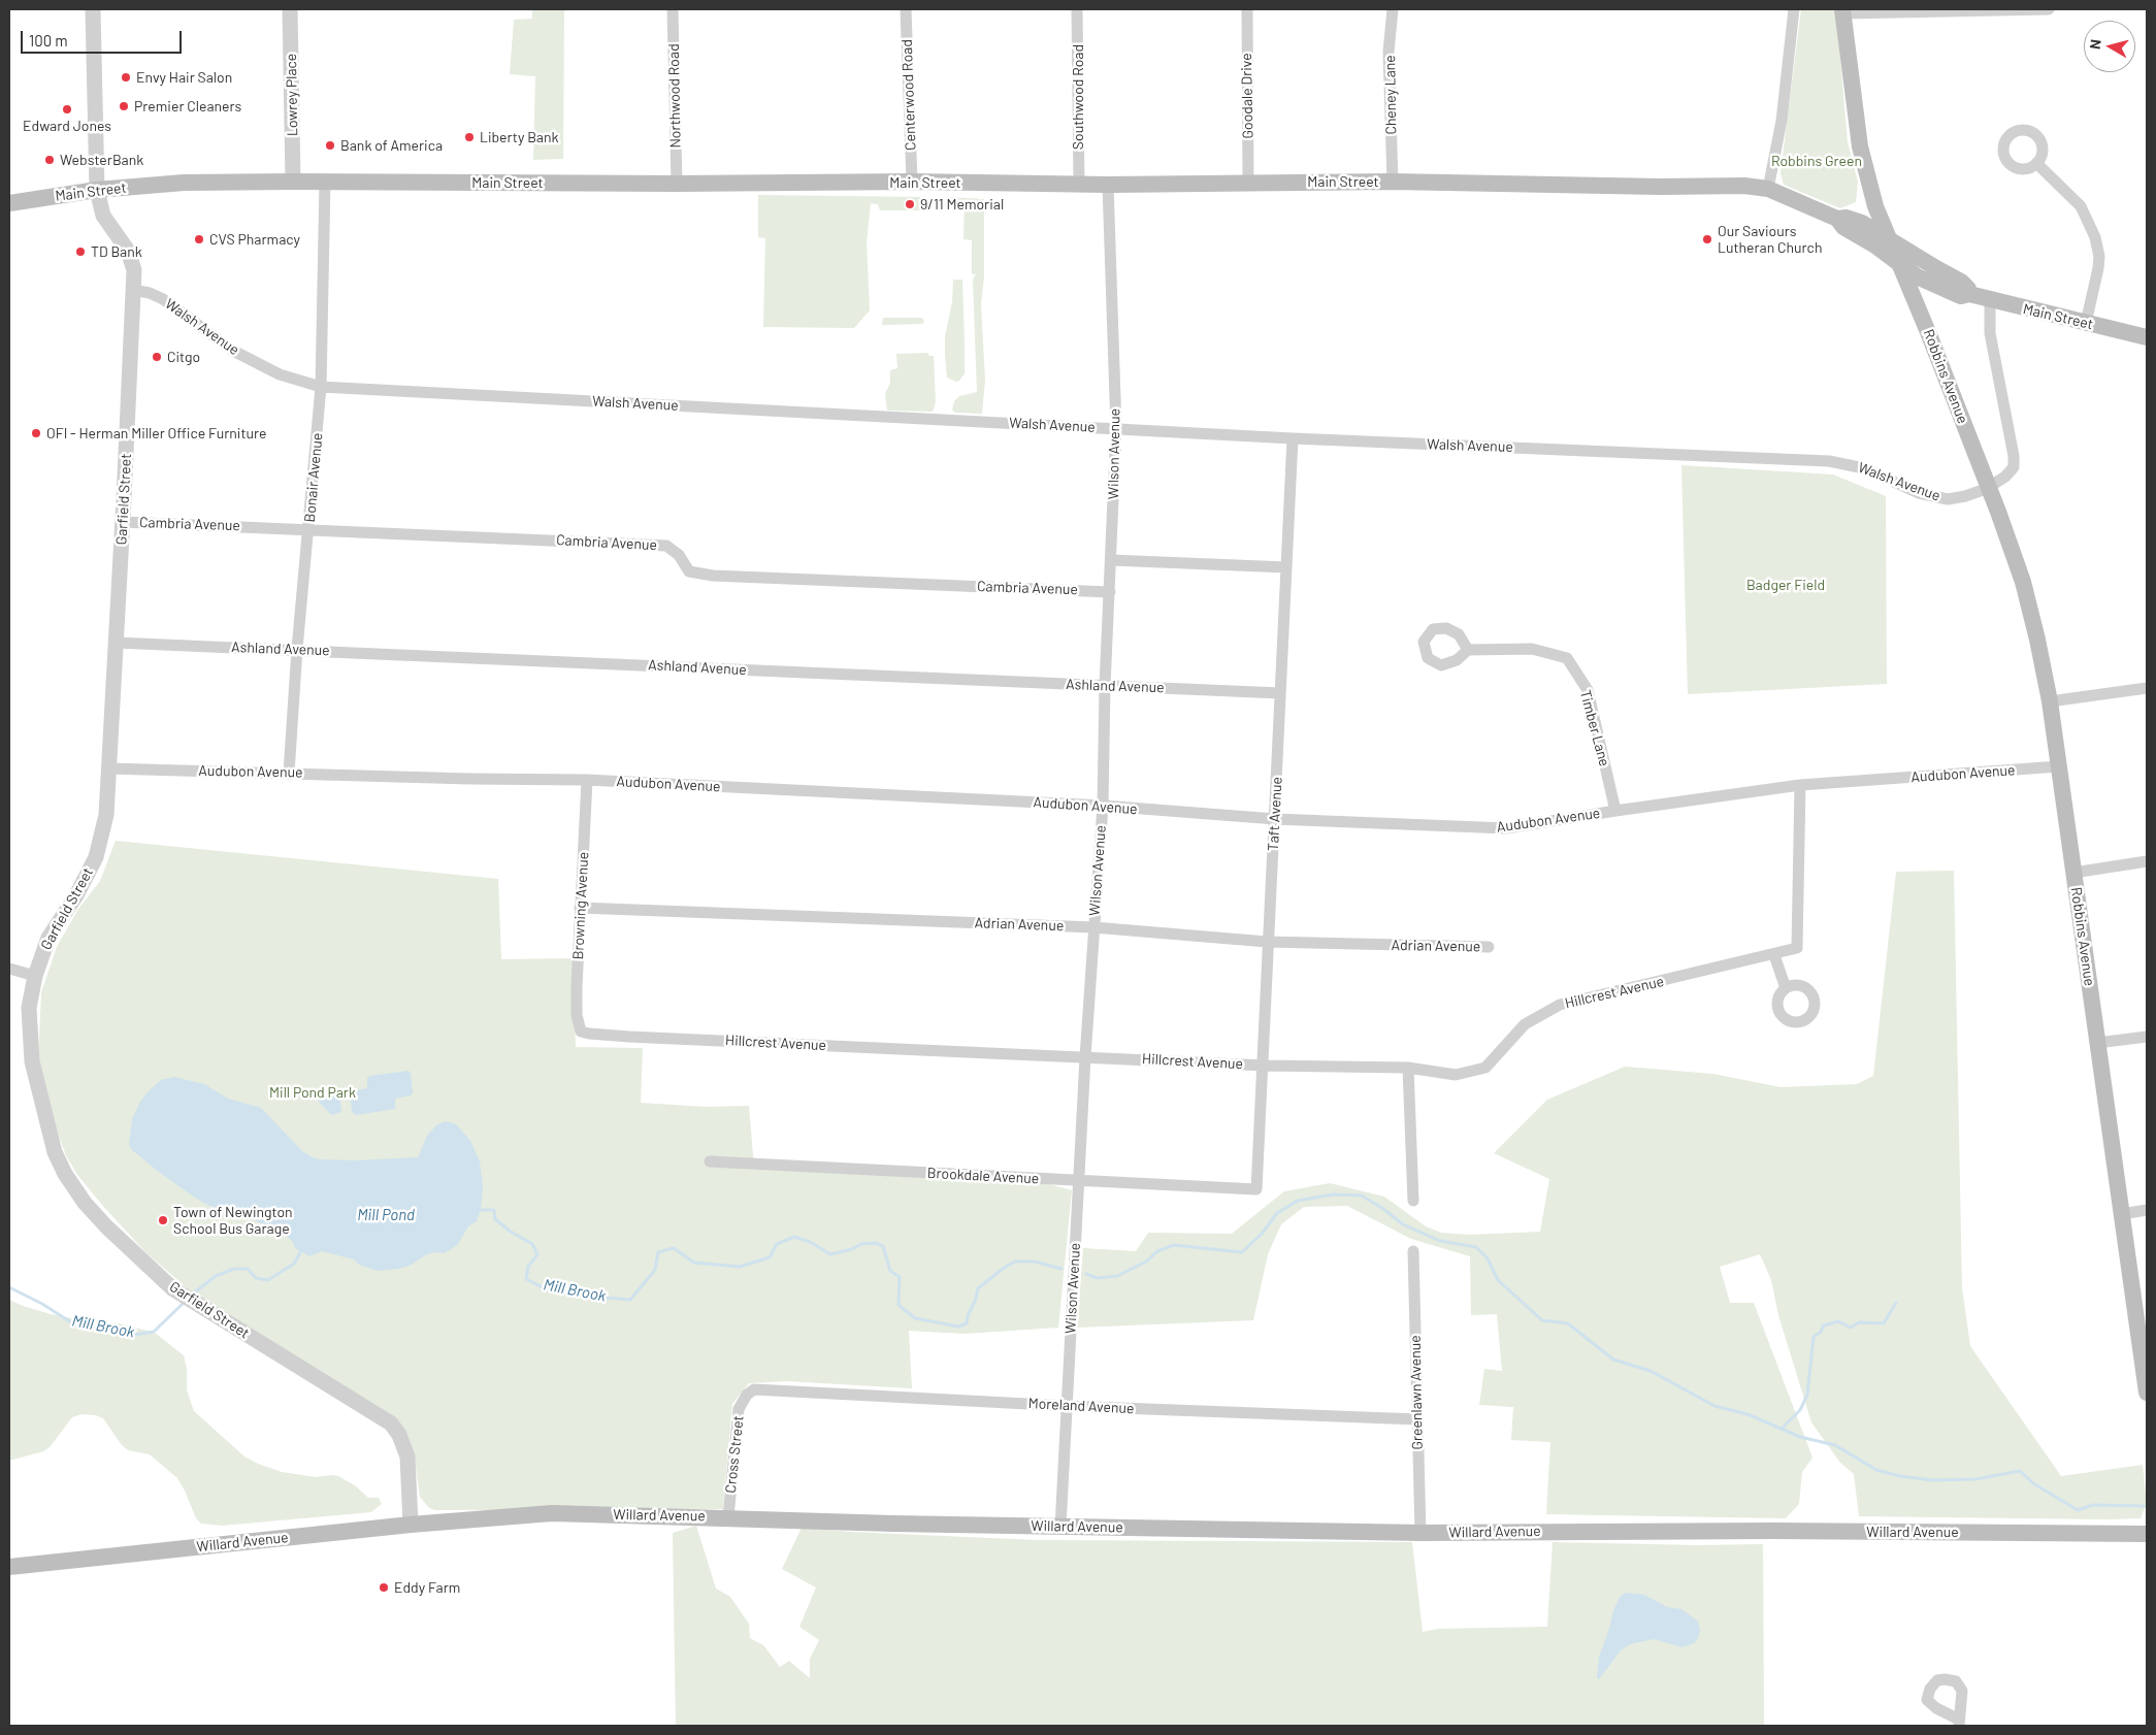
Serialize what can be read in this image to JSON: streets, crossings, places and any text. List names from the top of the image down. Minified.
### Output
{"streets":{"main road":["Main Street","Robbins Avenue","Willard Avenue"],"street":["Lowrey Place","Centerwood Road","Cheney Lane","Northwood Road","Goodale Drive","Southwood Road","Walsh Avenue","Wilson Avenue","Bonair Avenue","Garfield Street","Cambria Avenue","Ashland Avenue","Timber Lane","Audubon Avenue","Taft Avenue","Browning Avenue","Adrian Avenue","Hillcrest Avenue","Brookdale Avenue","Greenlawn Avenue","Moreland Avenue","Cross Street"]},"crossings":[["Lowrey Place","Main Street"],["Centerwood Road","Main Street"],["Cheney Lane","Main Street"],["Northwood Road","Main Street"],["Goodale Drive","Main Street"],["Southwood Road","Main Street"],["Main Street","Robbins Avenue"],["Main Street","Wilson Avenue"],["Main Street","Bonair Avenue"],["Main Street","Garfield Street"],["Walsh Avenue","Robbins Avenue"],["Walsh Avenue","Wilson Avenue"],["Walsh Avenue","Bonair Avenue"],["Walsh Avenue","Garfield Street"],["Walsh Avenue","Taft Avenue"],["Robbins Avenue","Audubon Avenue"],["Wilson Avenue","Cambria Avenue"],["Wilson Avenue","Ashland Avenue"],["Wilson Avenue","Audubon Avenue"],["Wilson Avenue","Adrian Avenue"],["Wilson Avenue","Hillcrest Avenue"],["Wilson Avenue","Brookdale Avenue"],["Wilson Avenue","Moreland Avenue"],["Wilson Avenue","Willard Avenue"],["Bonair Avenue","Cambria Avenue"],["Bonair Avenue","Ashland Avenue"],["Bonair Avenue","Audubon Avenue"],["Garfield Street","Cambria Avenue"],["Garfield Street","Ashland Avenue"],["Garfield Street","Audubon Avenue"],["Garfield Street","Willard Avenue"],["Ashland Avenue","Taft Avenue"],["Timber Lane","Audubon Avenue"],["Audubon Avenue","Taft Avenue"],["Audubon Avenue","Browning Avenue"],["Audubon Avenue","Hillcrest Avenue"],["Taft Avenue","Adrian Avenue"],["Taft Avenue","Hillcrest Avenue"],["Taft Avenue","Brookdale Avenue"],["Browning Avenue","Adrian Avenue"],["Browning Avenue","Hillcrest Avenue"],["Greenlawn Avenue","Moreland Avenue"],["Greenlawn Avenue","Willard Avenue"],["Moreland Avenue","Cross Street"],["Cross Street","Willard Avenue"]],"water":["Mill Pond","Mill Brook"],"parks":["Robbins Green","Badger Field","Mill Pond Park"],"places":["Envy Hair Salon","Premier Cleaners","Edward Jones","Liberty Bank","Bank of America","WebsterBank","9/11 Memorial","CVS Pharmacy","Our Saviours Lutheran Church","TD Bank","Citgo","OFI - Herman Miller Office Furniture","Town of Newington School Bus Garage","Eddy Farm"],"scale_bar":"100 m","north":"left"}
